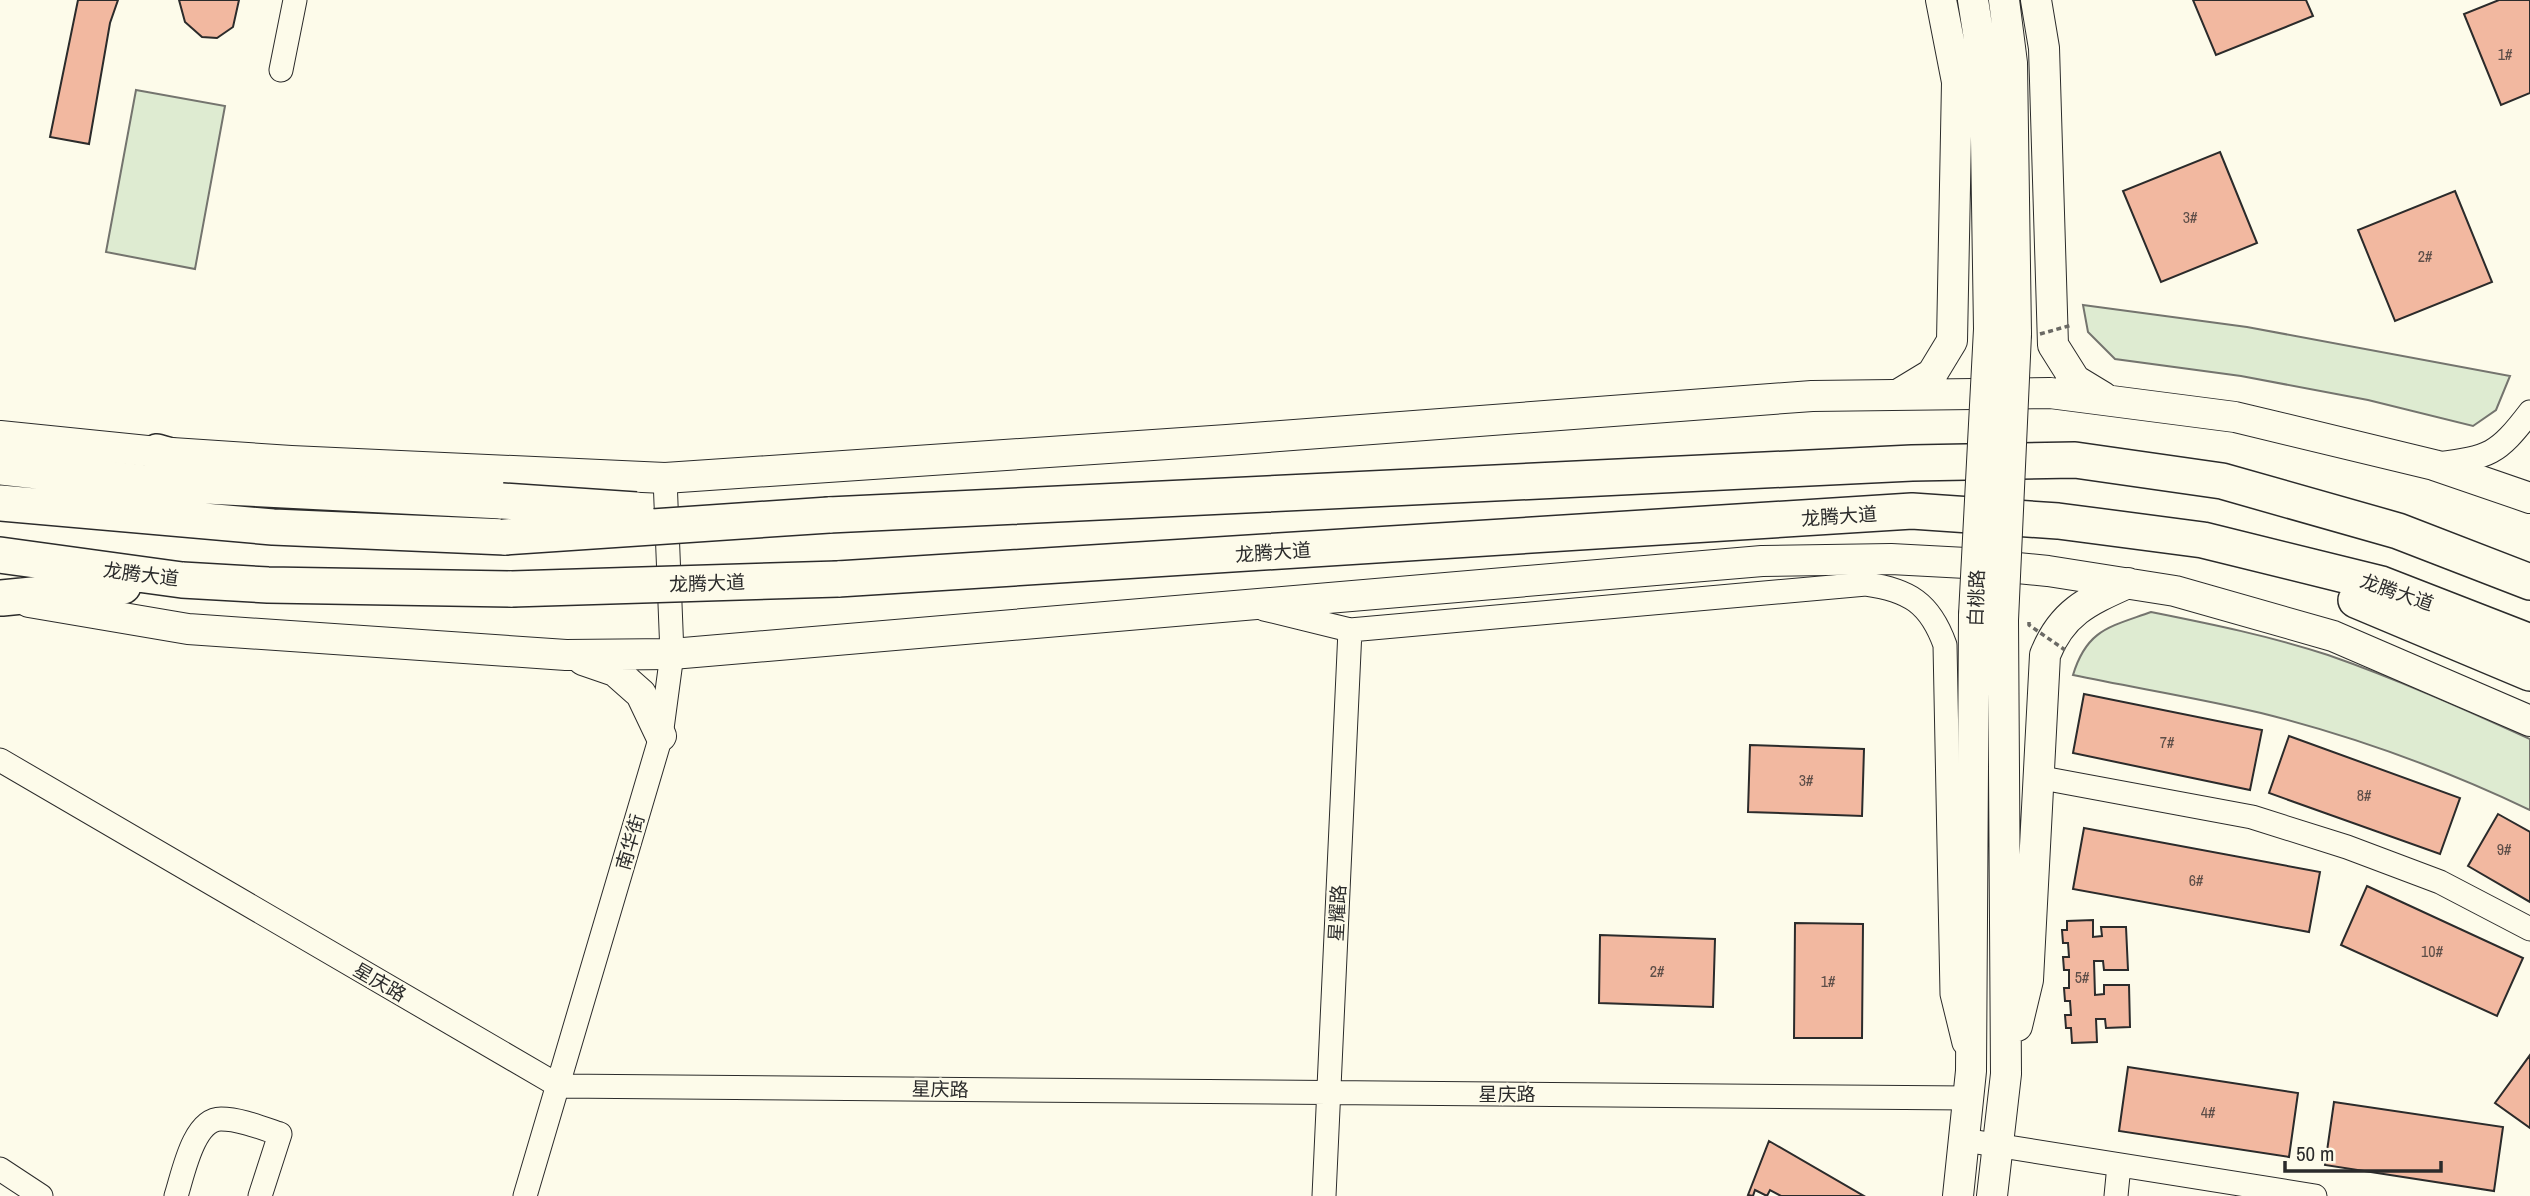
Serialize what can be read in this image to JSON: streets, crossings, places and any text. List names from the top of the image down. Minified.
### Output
{"streets":{"highway":["龙腾大道"],"main road":["白桃路"],"street":["南华街","星耀路","星庆路"]},"crossings":[["白桃路","星庆路"],["南华街","星庆路"],["星耀路","星庆路"]],"house_numbers":["1#","3#","2#","7#","3#","8#","9#","6#","10#","2#","5#","1#","4#"],"scale_bar":"50 m"}
